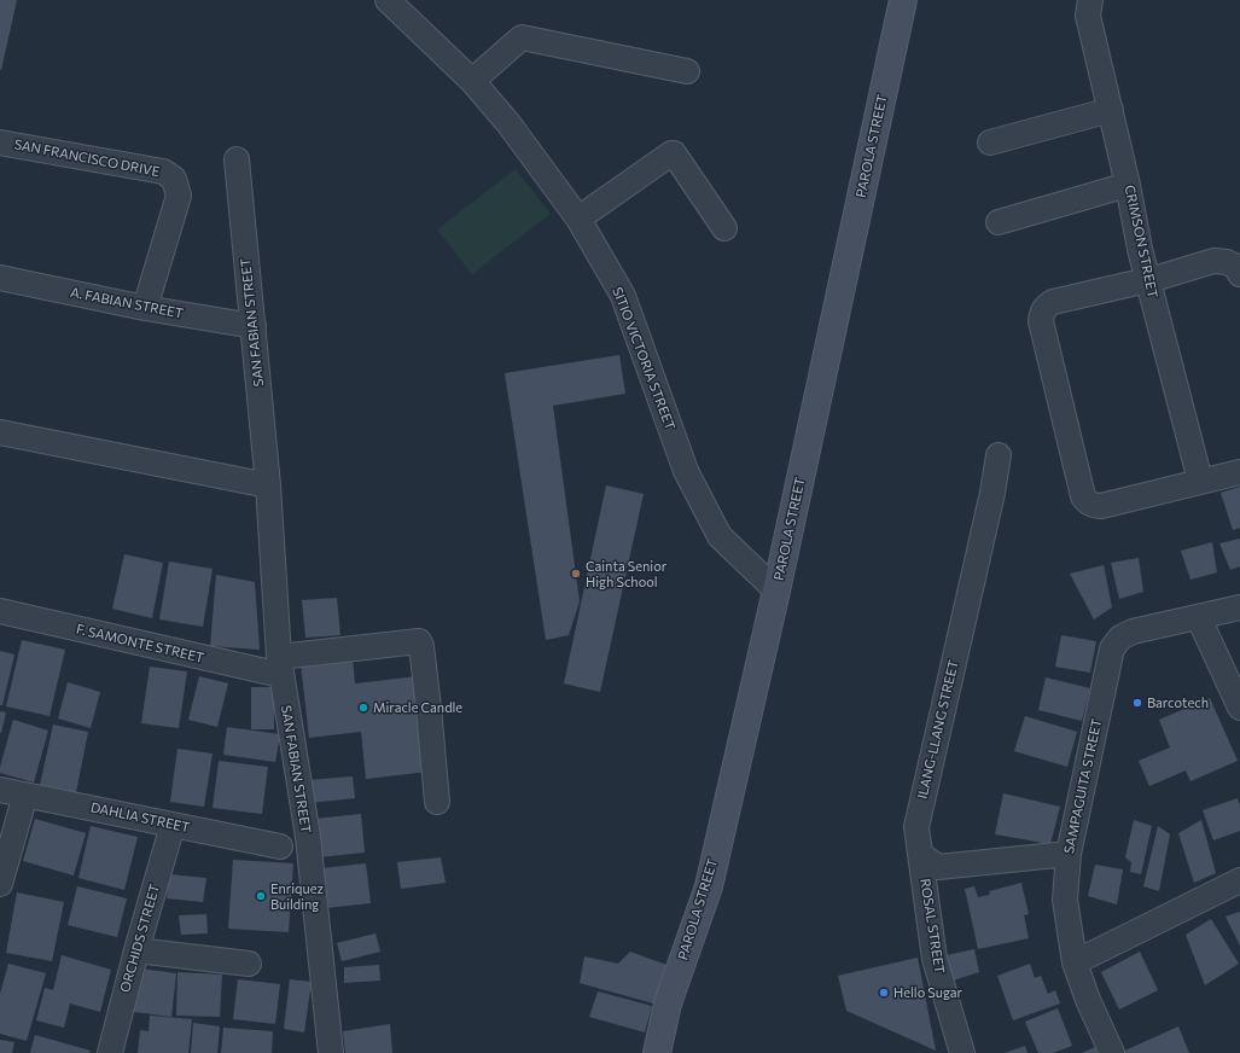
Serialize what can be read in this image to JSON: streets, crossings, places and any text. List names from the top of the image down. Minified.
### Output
{"streets":{"street":["PAROLA STREET","SAN FRANCISCO DRIVE","CRIMSON STREET","A. FABIAN STREET","SAN FABIAN STREET","SITIO VICTORIA STREET","F. SAMONTE STREET","ILANG-LLANG STREET","SAMPAGUITA STREET","DAHLIA STREET","ROSAL STREET","ORCHIDS STREET"]},"crossings":[["PAROLA STREET","SITIO VICTORIA STREET"],["SAN FRANCISCO DRIVE","A. FABIAN STREET"],["A. FABIAN STREET","SAN FABIAN STREET"],["SAN FABIAN STREET","F. SAMONTE STREET"],["ILANG-LLANG STREET","ROSAL STREET"],["DAHLIA STREET","ORCHIDS STREET"]],"places":["Cainta Senior High School","Barcotech","Miracle Candle","Enriquez Building","Hello Sugar"]}
